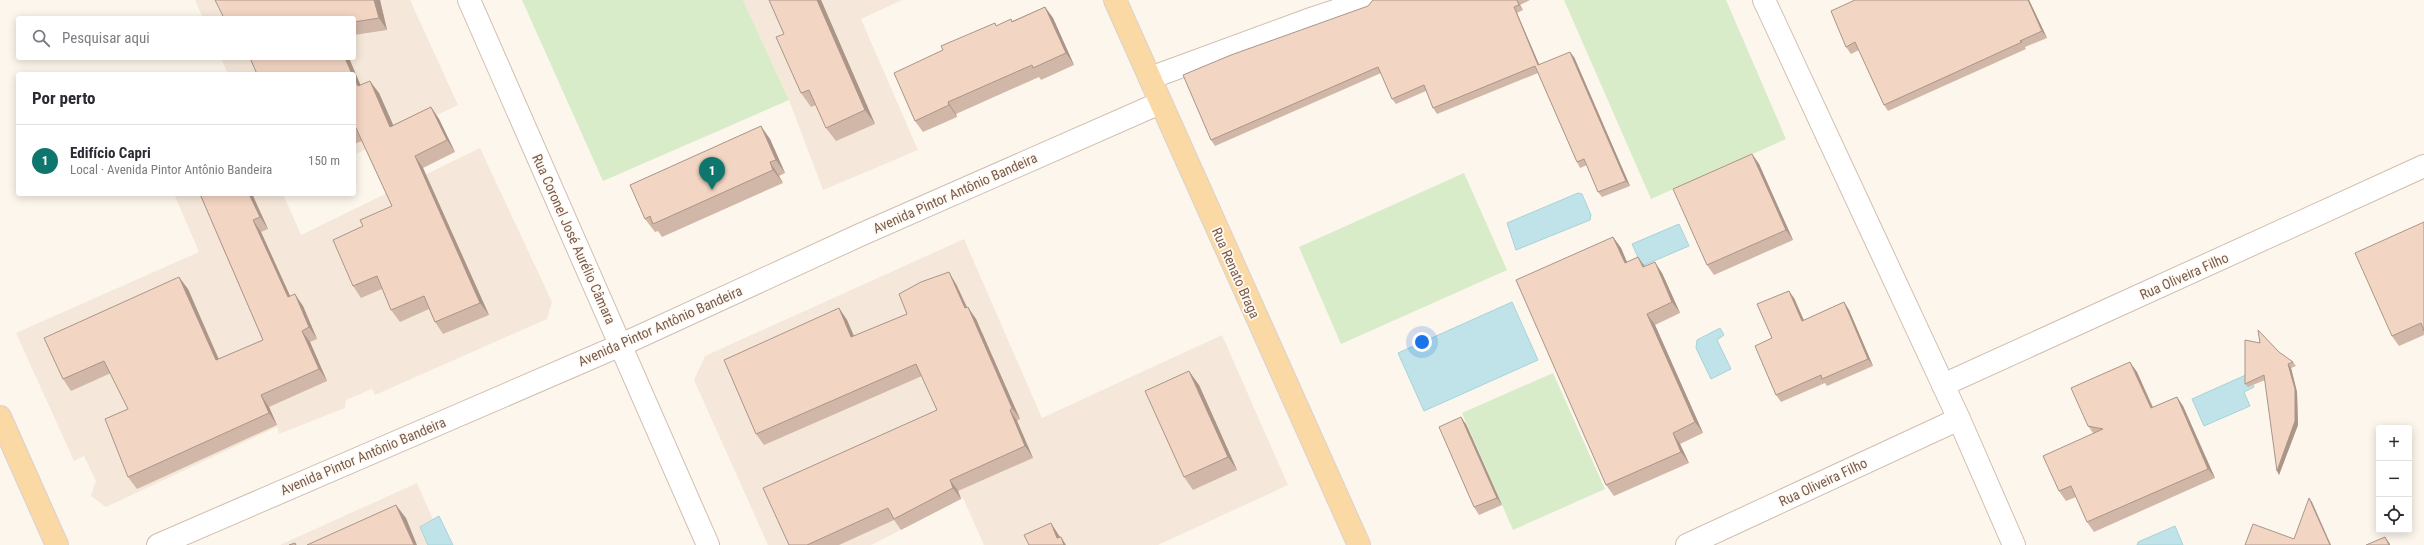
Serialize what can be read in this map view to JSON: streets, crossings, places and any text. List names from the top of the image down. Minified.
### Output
{"streets":{"main road":["Rua Renato Braga"],"street":["Avenida Pintor Antônio Bandeira","Rua Coronel José Aurélio Câmara","Rua Oliveira Filho"]},"crossings":[["Avenida Pintor Antônio Bandeira","Rua Coronel José Aurélio Câmara"],["Avenida Pintor Antônio Bandeira","Rua Renato Braga"]],"page":{"search":"Pesquisar aqui","heading":"Por perto","list":[{"mark":"1","name":"Edifício Capri","note":"Local · Avenida Pintor Antônio Bandeira","value":"150 m"}],"pins":"1","map_buttons":["+","−"]}}
